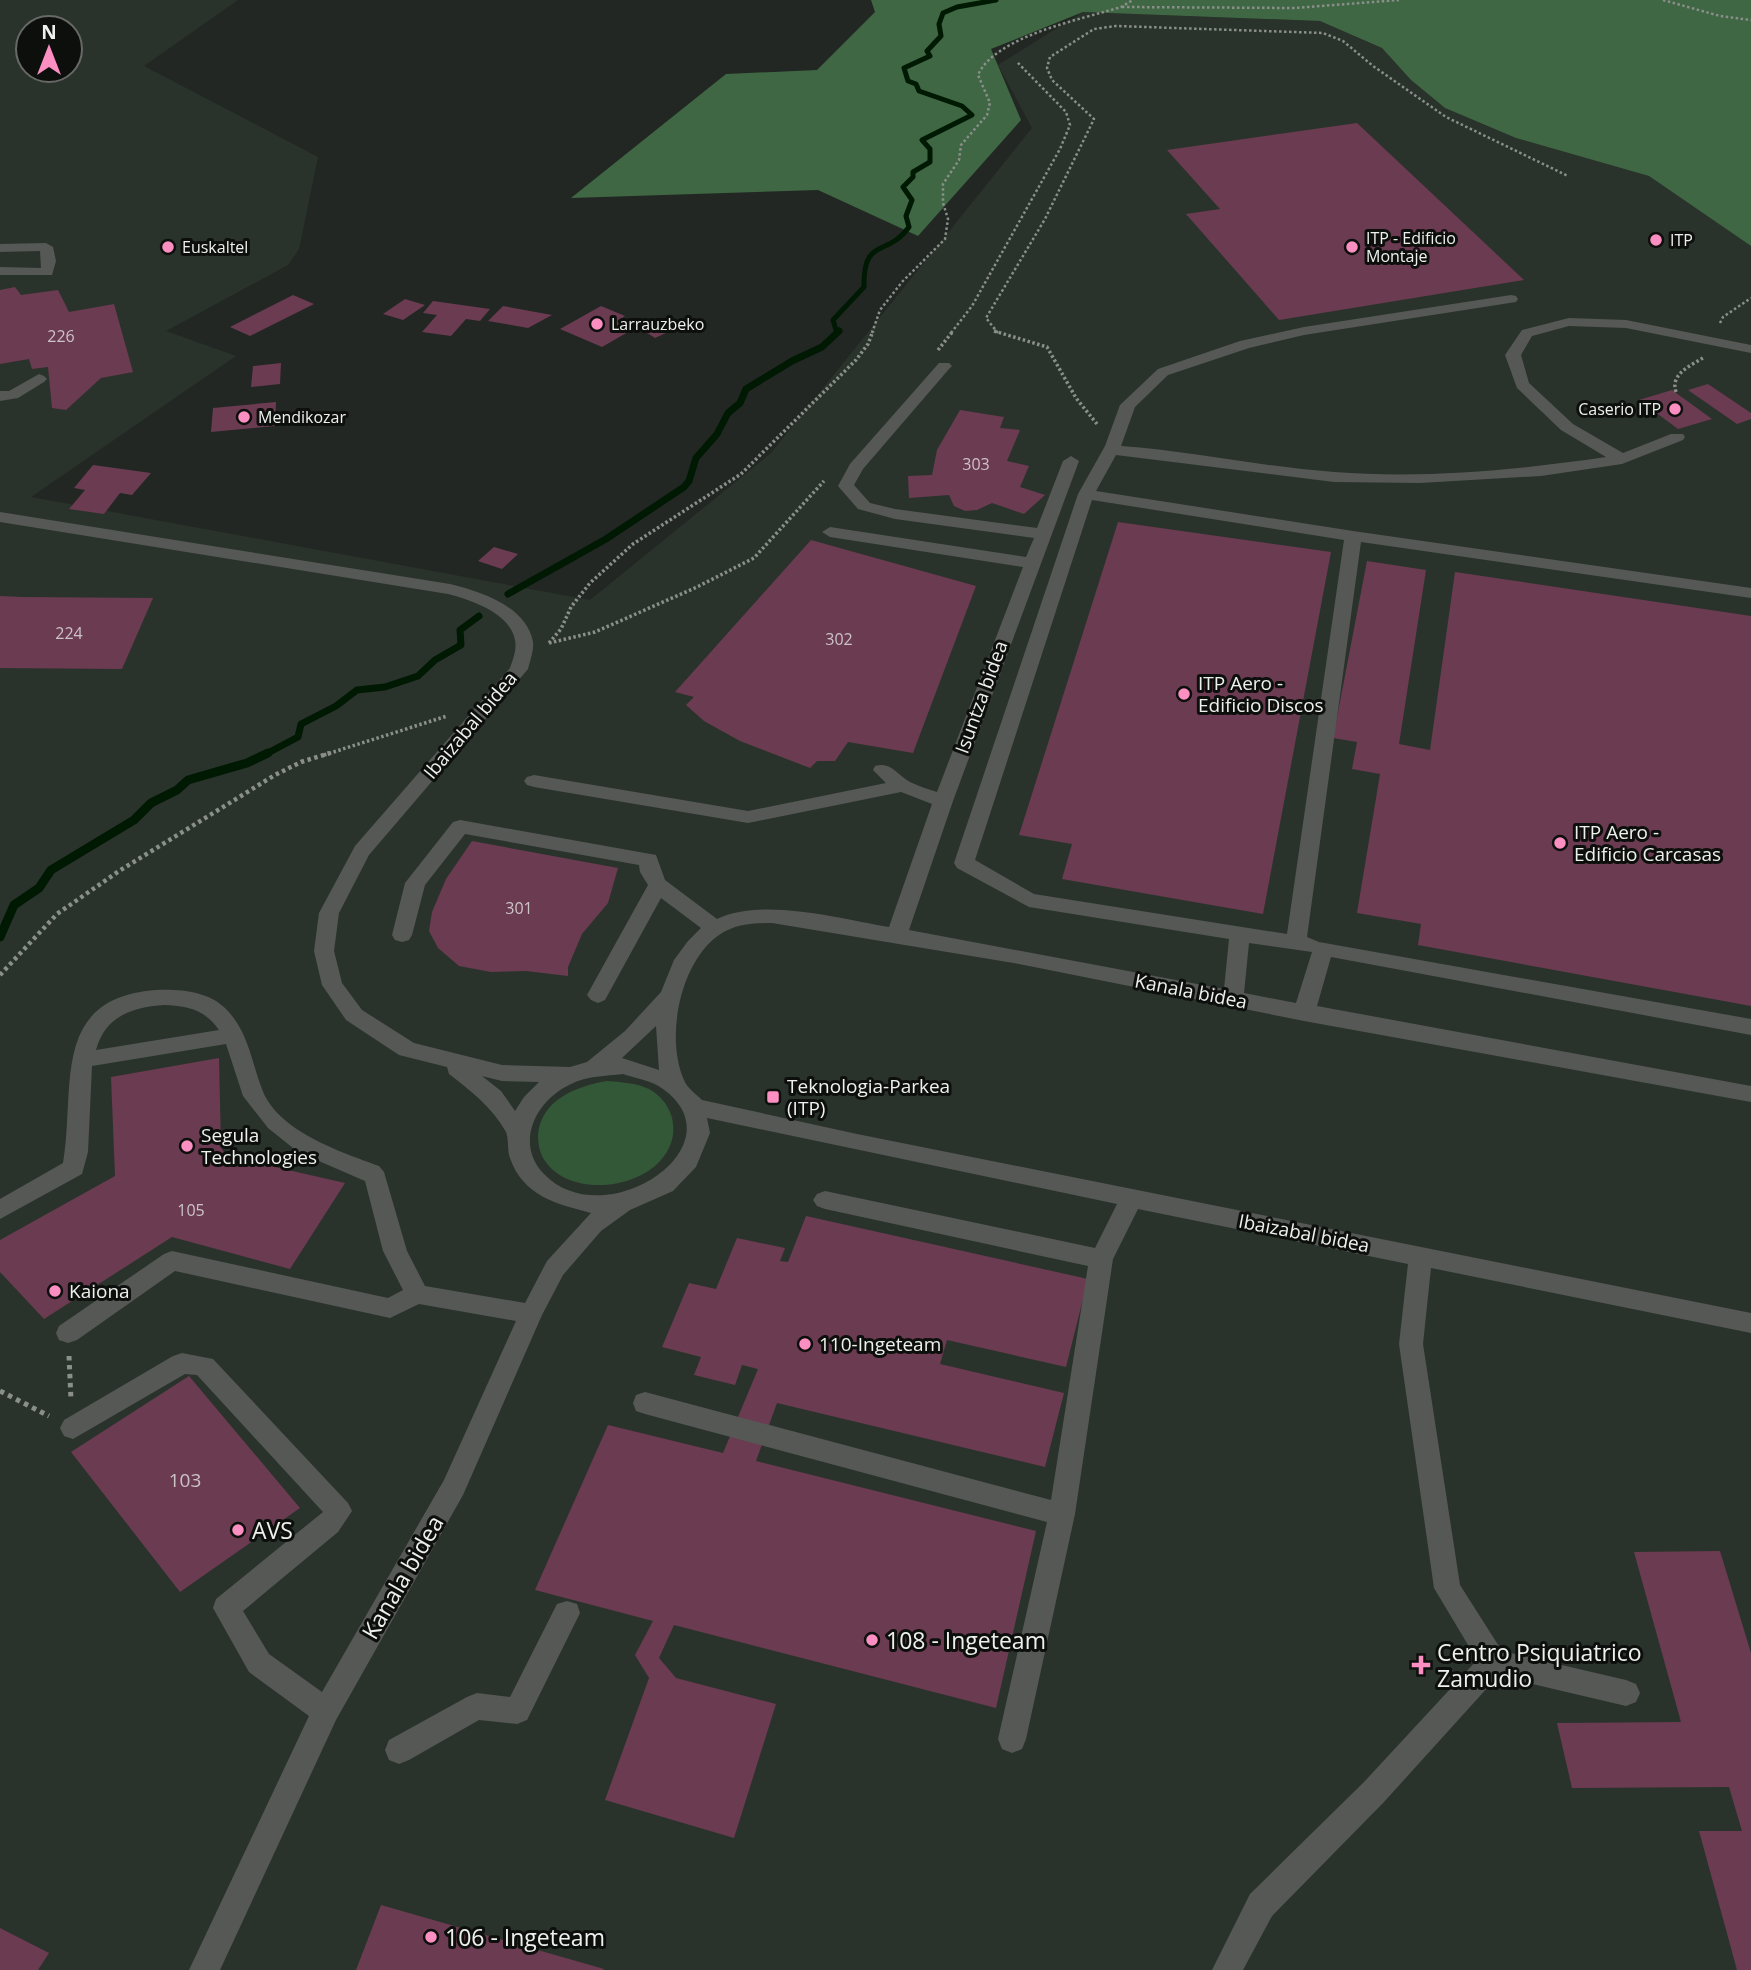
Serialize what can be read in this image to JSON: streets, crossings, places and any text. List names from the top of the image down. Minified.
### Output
{"streets":{"street":["Isuntza bidea","Ibaizabal bidea","Kanala bidea"]},"crossings":[["Isuntza bidea","Kanala bidea"],["Ibaizabal bidea","Kanala bidea"]],"places":{"other":["ITP","Euskaltel","ITP - Edificio Montaje","Larrauzbeko","Caserio ITP","Mendikozar","ITP Aero - Edificio Discos","ITP Aero - Edificio Carcasas","Segula Technologies","Kaiona","110-Ingeteam","AVS","108 - Ingeteam","106 - Ingeteam"],"transit":["Teknologia-Parkea (ITP)"],"health":["Centro Psiquiatrico Zamudio"]},"house_numbers":["226","303","224","302","301","105","103"],"north":"top"}
